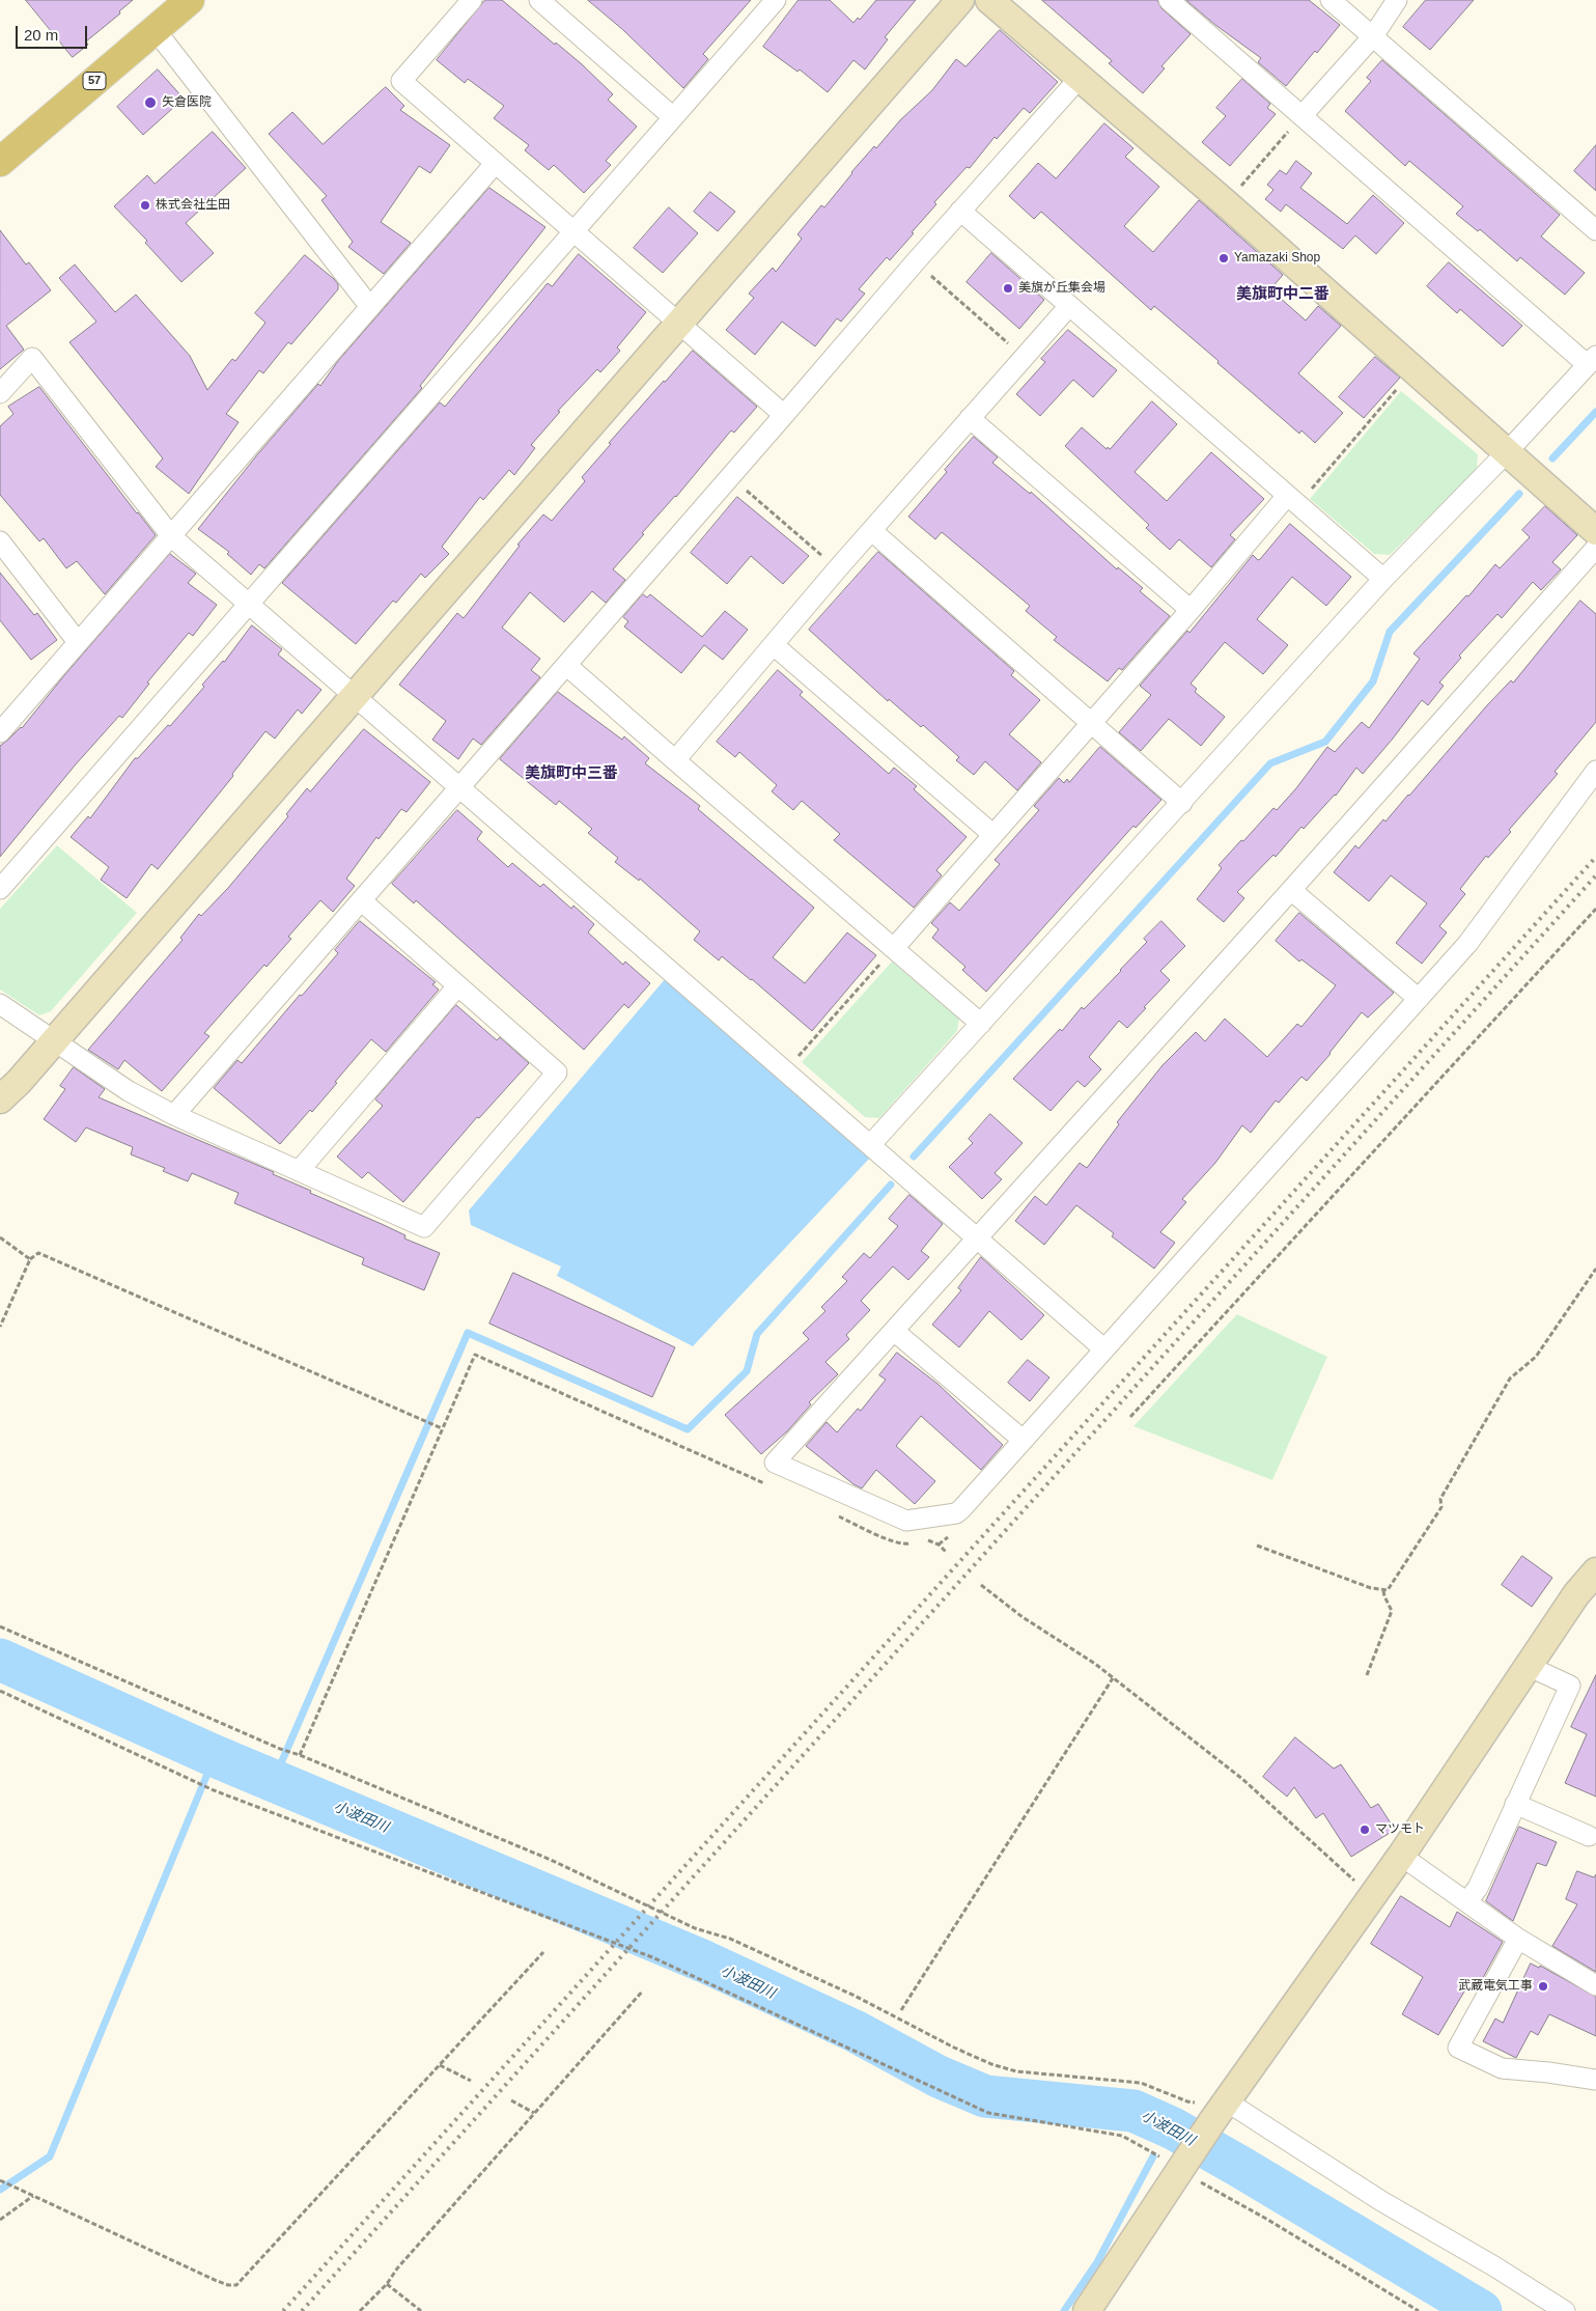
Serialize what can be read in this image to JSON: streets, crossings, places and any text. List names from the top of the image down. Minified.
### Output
{"streets":{"main road":["57"]},"districts":["美旗町中二番","美旗町中三番"],"water":["小波田川"],"places":["矢倉医院","株式会社生田","Yamazaki Shop","美旗が丘集会場","マツモト","武蔵電気工事"],"scale_bar":"20 m"}
